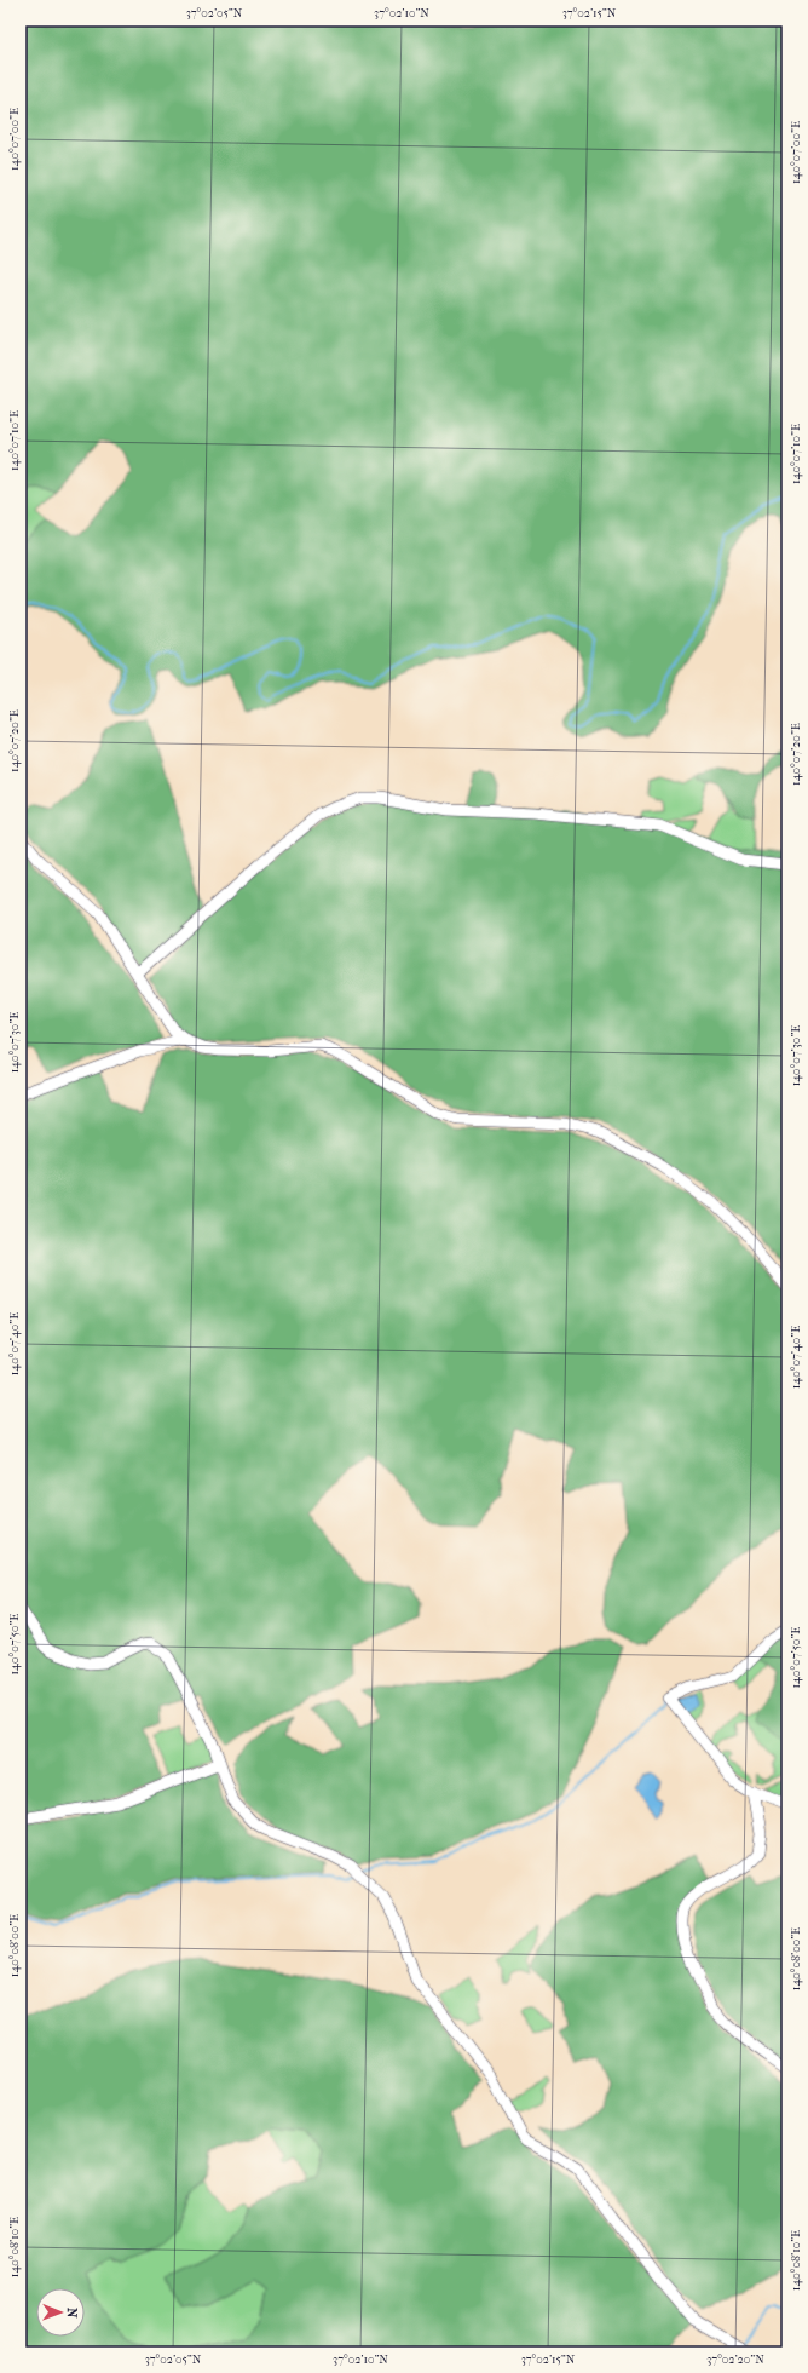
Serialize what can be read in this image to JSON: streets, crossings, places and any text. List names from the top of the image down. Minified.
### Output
{"north":"right","coordinates":["37°02'05\"N","37°02'10\"N","37°02'15\"N","140°07'00\"E","140°07'10\"E","140°07'20\"E","140°07'30\"E","140°07'40\"E","140°07'50\"E","140°08'00\"E","140°08'10\"E","37°02'20\"N"]}
